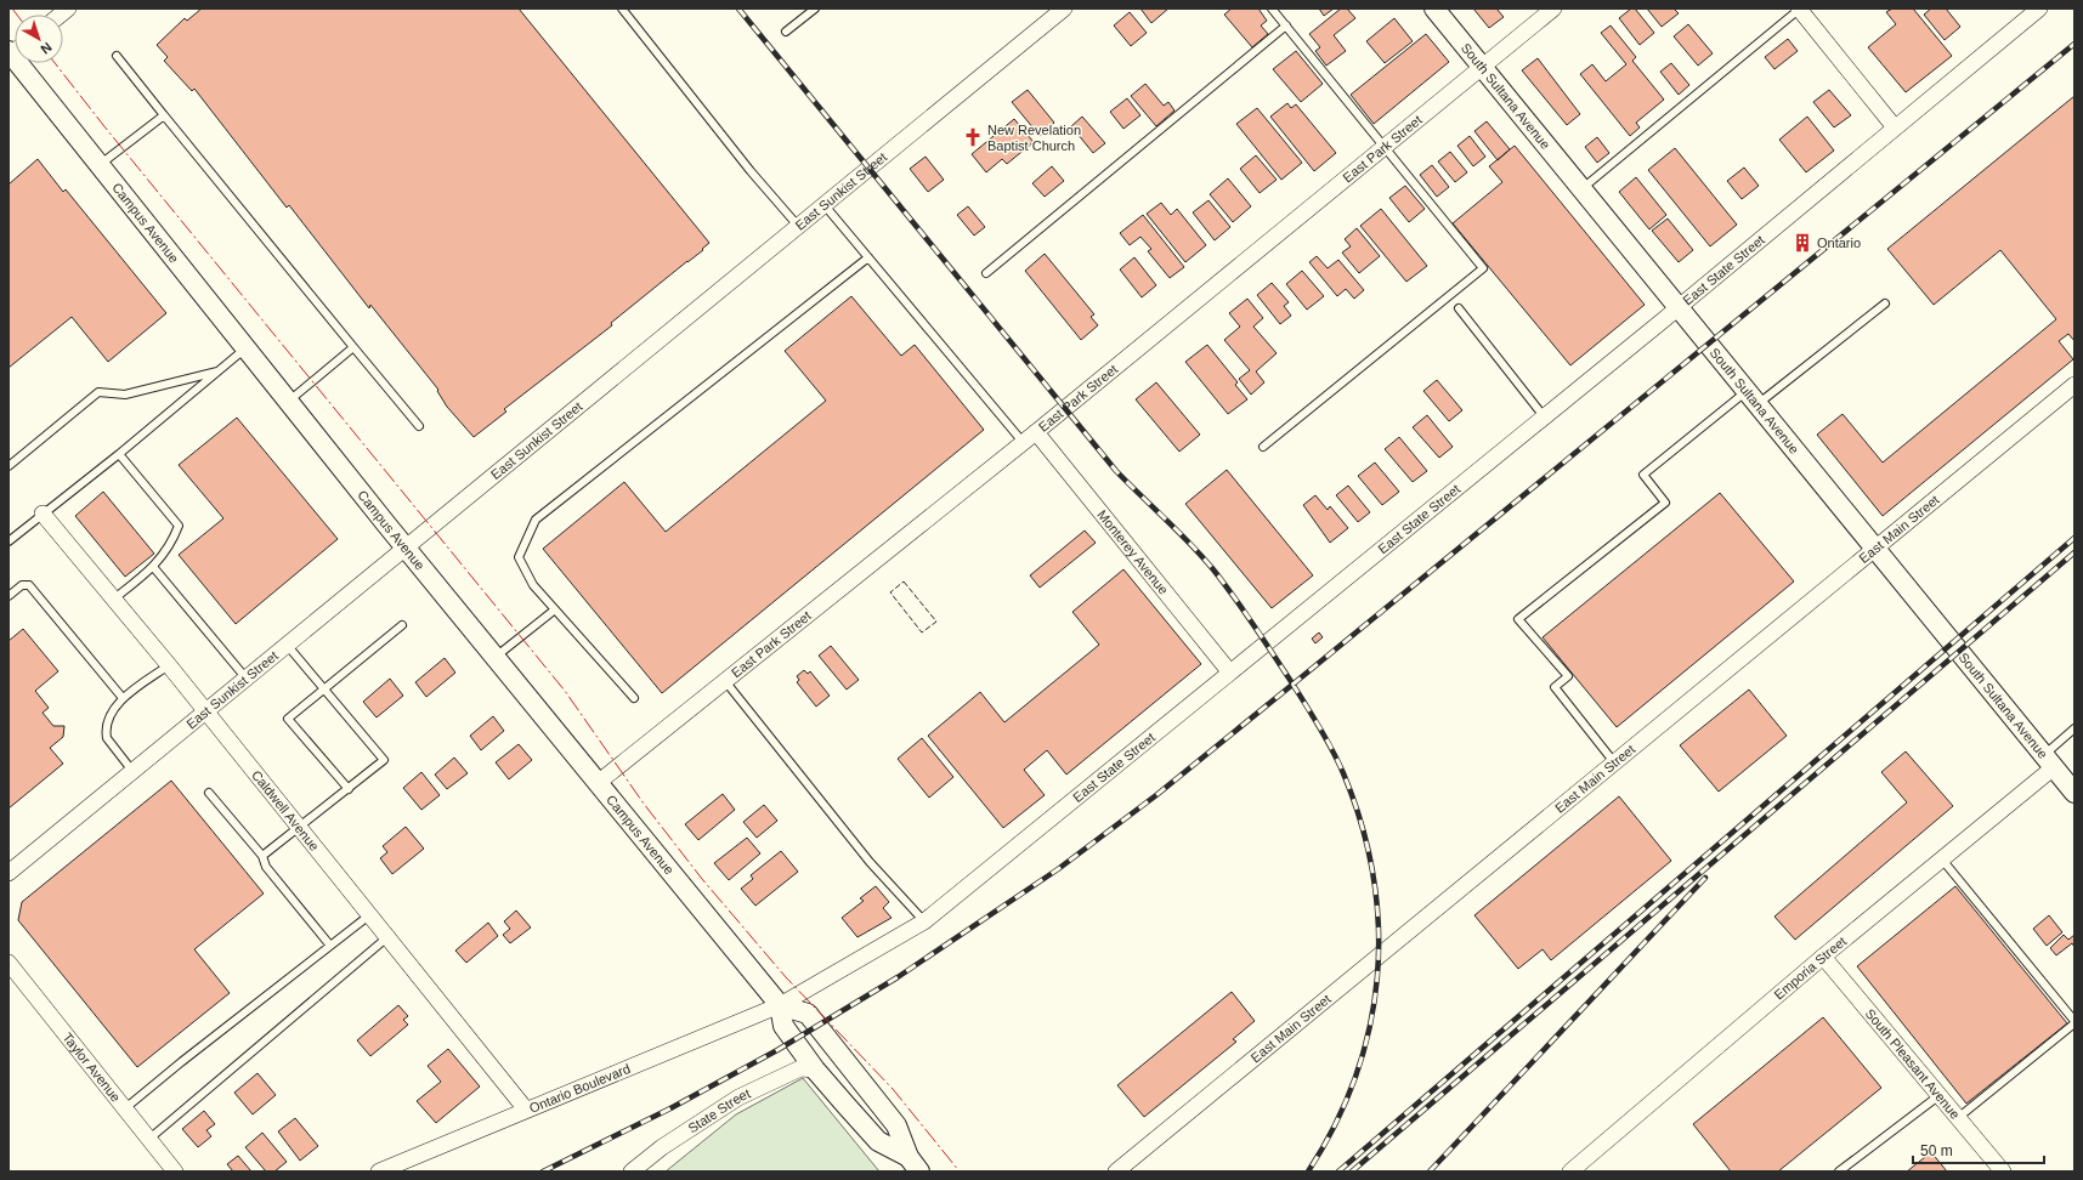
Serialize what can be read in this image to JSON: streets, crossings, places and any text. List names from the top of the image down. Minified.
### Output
{"streets":{"street":["South Sultana Avenue","East Park Street","East Sunkist Street","Campus Avenue","East State Street","East Main Street","Monterey Avenue","Caldwell Avenue","Emporia Street","South Pleasant Avenue","Taylor Avenue","Ontario Boulevard","State Street"]},"crossings":[["South Sultana Avenue","East Park Street"],["South Sultana Avenue","East State Street"],["South Sultana Avenue","East Main Street"],["South Sultana Avenue","Emporia Street"],["East Park Street","Campus Avenue"],["East Park Street","Monterey Avenue"],["East Sunkist Street","Campus Avenue"],["East Sunkist Street","Caldwell Avenue"],["Campus Avenue","East State Street"],["Campus Avenue","Ontario Boulevard"],["Campus Avenue","State Street"],["East State Street","Monterey Avenue"],["East State Street","Ontario Boulevard"],["Caldwell Avenue","Ontario Boulevard"],["Emporia Street","South Pleasant Avenue"]],"places":{"church":["New Revelation Baptist Church"],"building":["Ontario"]},"scale_bar":"50 m","north":"bottom right"}
